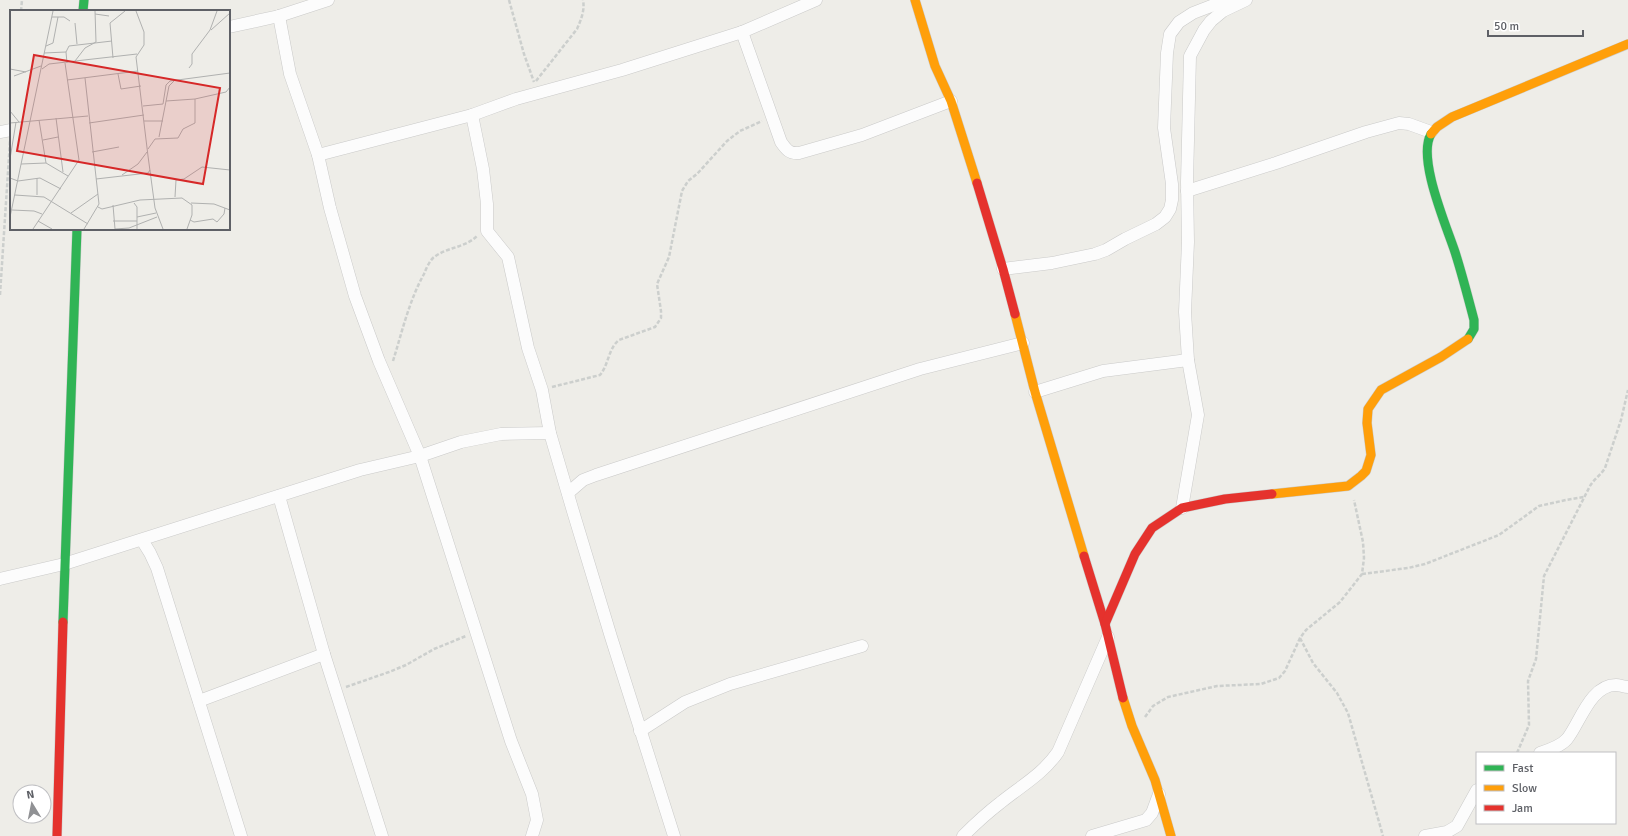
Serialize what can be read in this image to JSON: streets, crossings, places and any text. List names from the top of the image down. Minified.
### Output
{"legend":["Fast","Slow","Jam"],"scale_bar":"50 m","north":"top"}
